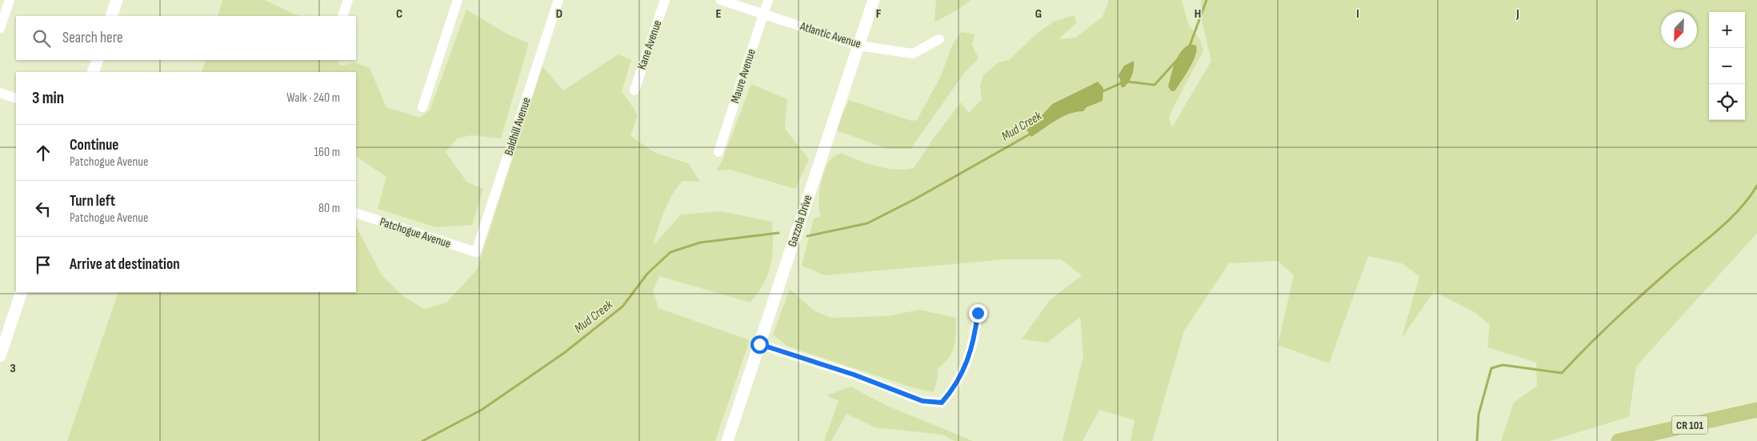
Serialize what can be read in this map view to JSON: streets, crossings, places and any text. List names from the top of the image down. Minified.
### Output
{"streets":{"main road":["CR 101"],"street":["Atlantic Avenue","Kane Avenue","Maure Avenue","Baldhill Avenue","Gazzola Drive","Patchogue Avenue"]},"crossings":[["Atlantic Avenue","Maure Avenue"],["Atlantic Avenue","Gazzola Drive"],["Baldhill Avenue","Patchogue Avenue"]],"water":["Mud Creek"],"north":"bottom left","page":{"map_buttons":["+","−"],"search":"Search here","heading":["3 min","Walk · 240 m"],"list":[["Continue","Patchogue Avenue","160 m"],["Turn left","Patchogue Avenue","80 m"],"Arrive at destination"]},"grid":{"columns":["C","D","E","F","G","H","I","J"],"rows":["3"]}}
